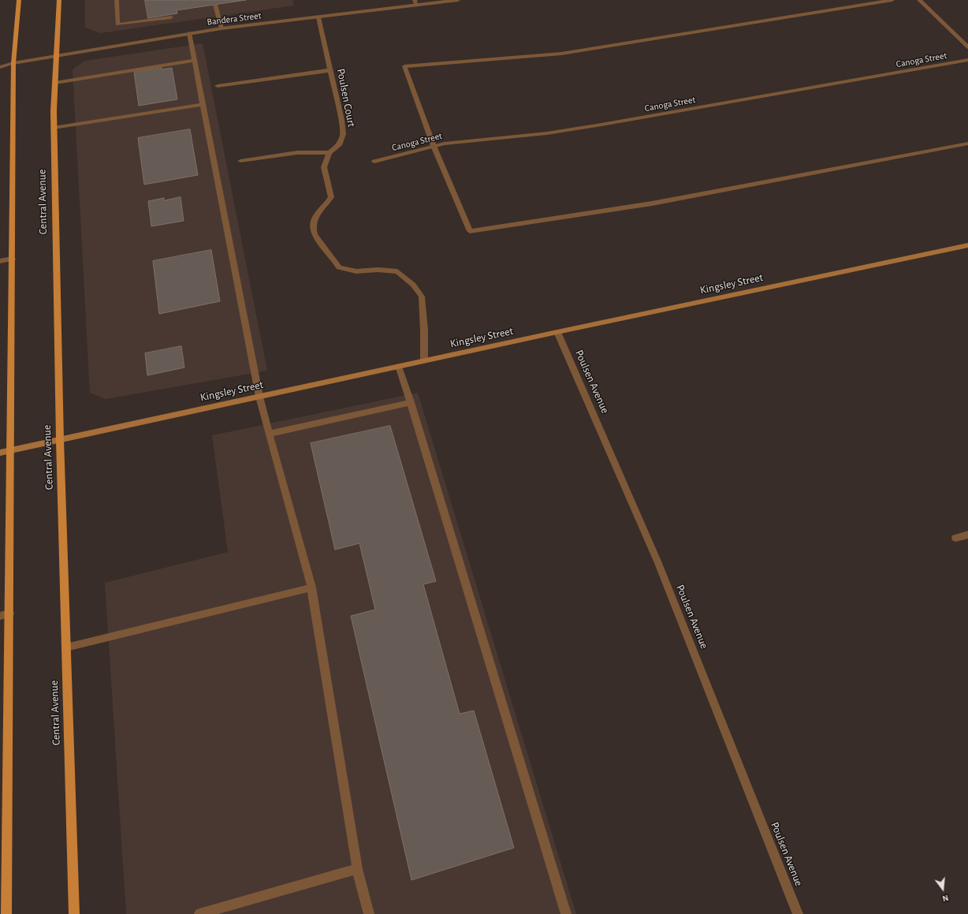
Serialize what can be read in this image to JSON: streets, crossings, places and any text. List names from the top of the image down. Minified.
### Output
{"streets":{"main road":["Central Avenue","Kingsley Street"],"street":["Bandera Street","Canoga Street","Poulsen Court","Poulsen Avenue"]},"crossings":[["Bandera Street","Poulsen Court"],["Bandera Street","Central Avenue"],["Poulsen Court","Kingsley Street"],["Central Avenue","Kingsley Street"],["Kingsley Street","Poulsen Avenue"]],"north":"bottom"}
